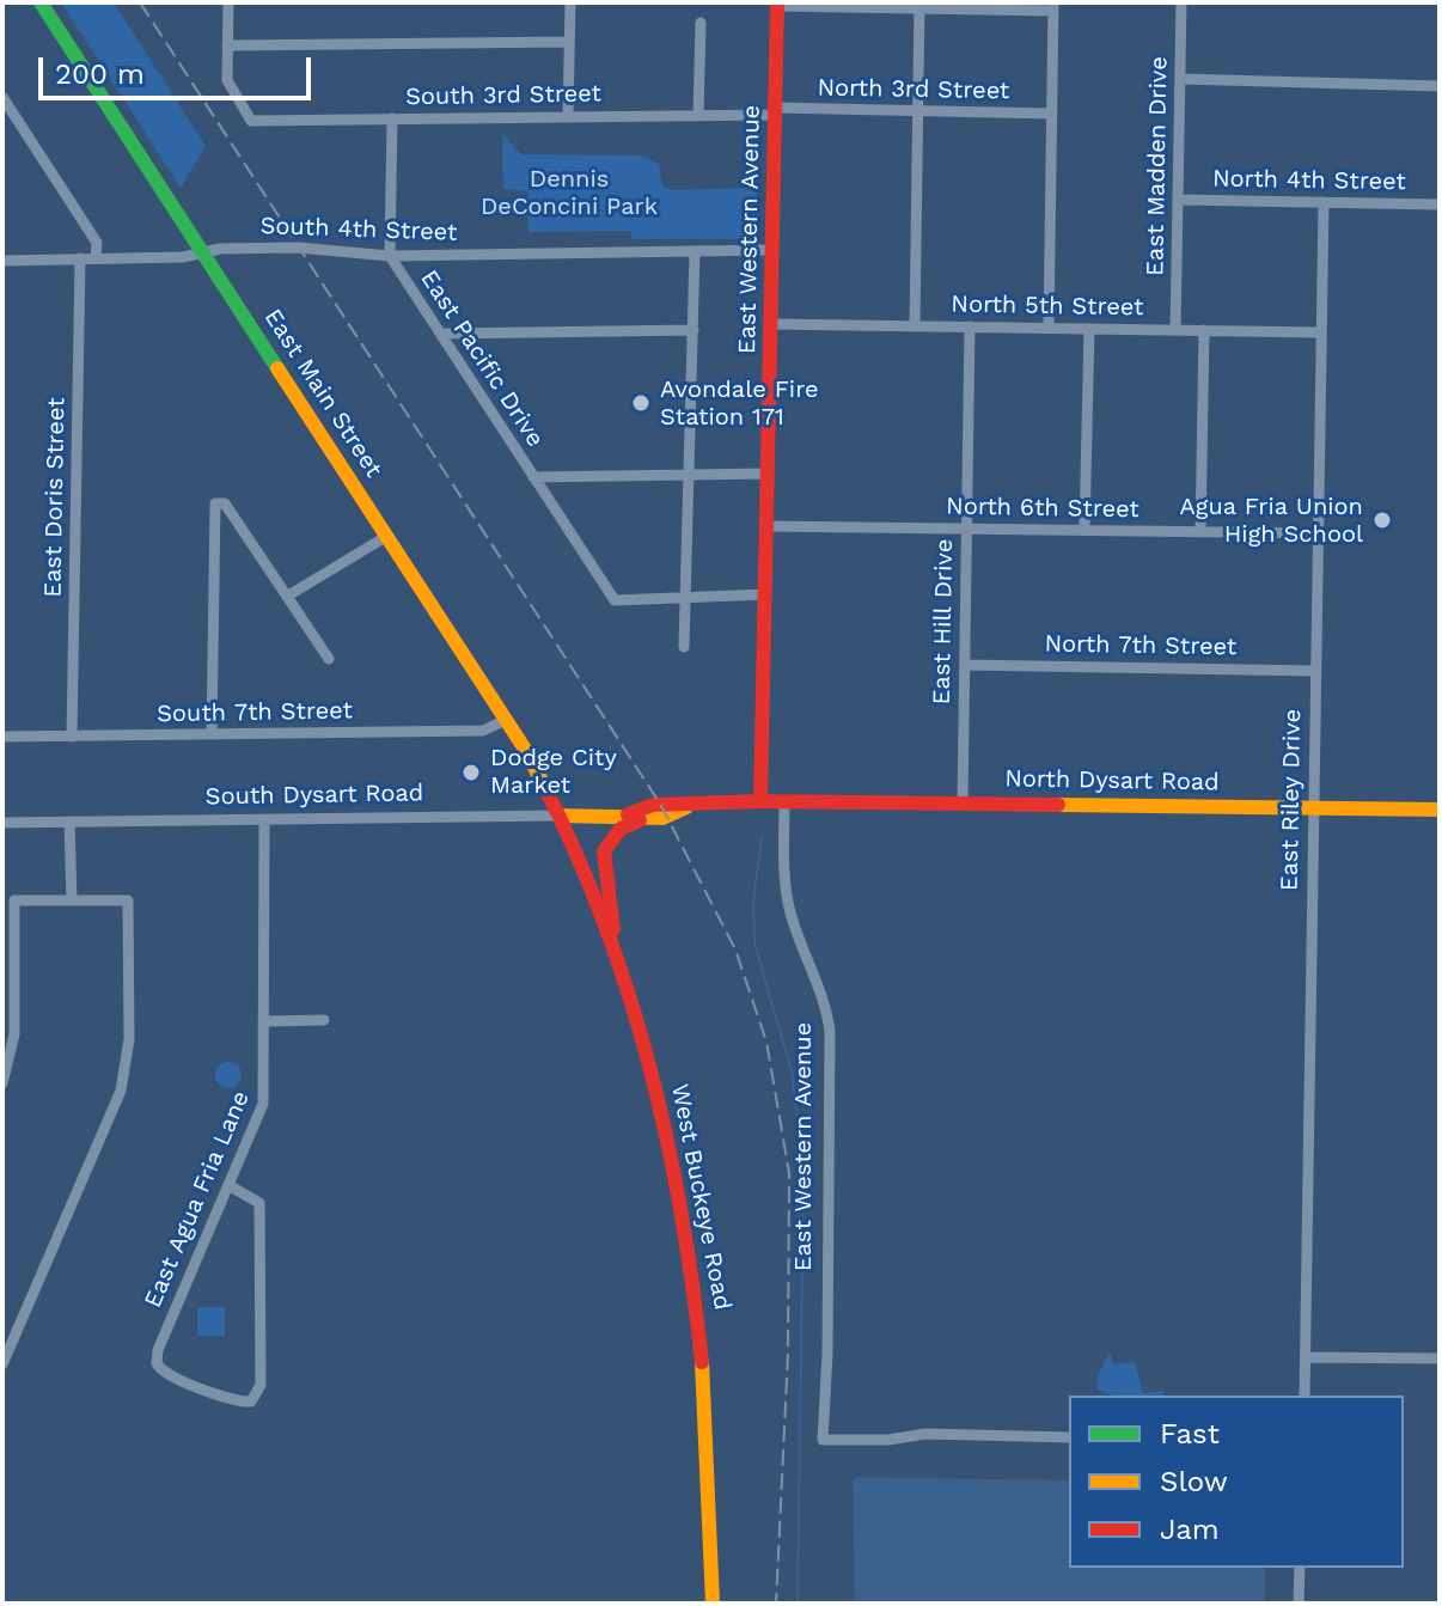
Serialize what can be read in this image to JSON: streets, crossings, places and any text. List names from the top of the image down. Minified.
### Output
{"streets":{"main road":["East Western Avenue","East Main Street","North Dysart Road","South Dysart Road","West Buckeye Road"],"street":["North 3rd Street","South 3rd Street","East Madden Drive","North 4th Street","South 4th Street","North 5th Street","East Pacific Drive","East Doris Street","North 6th Street","East Hill Drive","North 7th Street","South 7th Street","East Riley Drive","East Agua Fria Lane"]},"crossings":[["North 3rd Street","South 3rd Street"],["North 3rd Street","East Western Avenue"],["South 3rd Street","East Western Avenue"],["South 3rd Street","East Pacific Drive"],["East Madden Drive","North 4th Street"],["East Madden Drive","North 5th Street"],["North 4th Street","East Riley Drive"],["South 4th Street","East Western Avenue"],["South 4th Street","East Pacific Drive"],["South 4th Street","East Main Street"],["South 4th Street","East Doris Street"],["East Western Avenue","North 5th Street"],["East Western Avenue","North 6th Street"],["East Western Avenue","North Dysart Road"],["East Western Avenue","South Dysart Road"],["North 5th Street","East Hill Drive"],["North 5th Street","East Riley Drive"],["East Main Street","South 7th Street"],["East Main Street","South Dysart Road"],["East Main Street","West Buckeye Road"],["East Doris Street","South 7th Street"],["North 6th Street","East Hill Drive"],["North 6th Street","East Riley Drive"],["East Hill Drive","North 7th Street"],["East Hill Drive","North Dysart Road"],["North 7th Street","East Riley Drive"],["North Dysart Road","South Dysart Road"],["North Dysart Road","East Riley Drive"],["South Dysart Road","West Buckeye Road"],["South Dysart Road","East Agua Fria Lane"]],"parks":["Dennis DeConcini Park"],"places":["Avondale Fire Station 171","Agua Fria Union High School","Dodge City Market"],"legend":["Fast","Slow","Jam"],"scale_bar":"200 m"}
